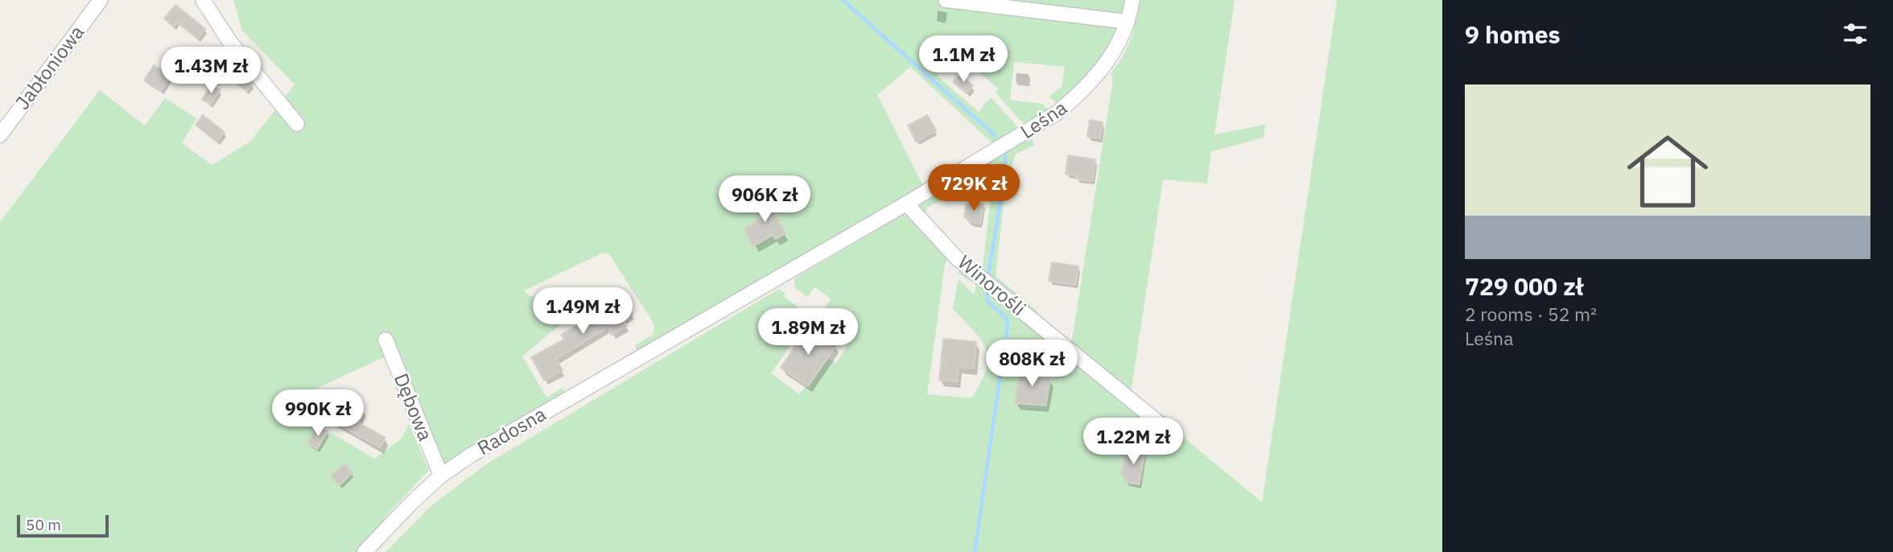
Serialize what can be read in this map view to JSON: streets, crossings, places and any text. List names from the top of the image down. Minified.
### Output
{"streets":{"street":["Jabłoniowa","Leśna","Winorośli","Dębowa","Radosna"]},"crossings":[["Leśna","Winorośli"],["Leśna","Radosna"],["Dębowa","Radosna"]],"scale_bar":"50 m","page":{"heading":"9 homes","price":["1.1M zł","1.43M zł","729K zł","906K zł","1.49M zł","1.89M zł","808K zł","990K zł","1.22M zł"],"list":[{"name":"729 000 zł","note":"2 rooms · 52 m² · Leśna"}],"scale":"50 m"}}
